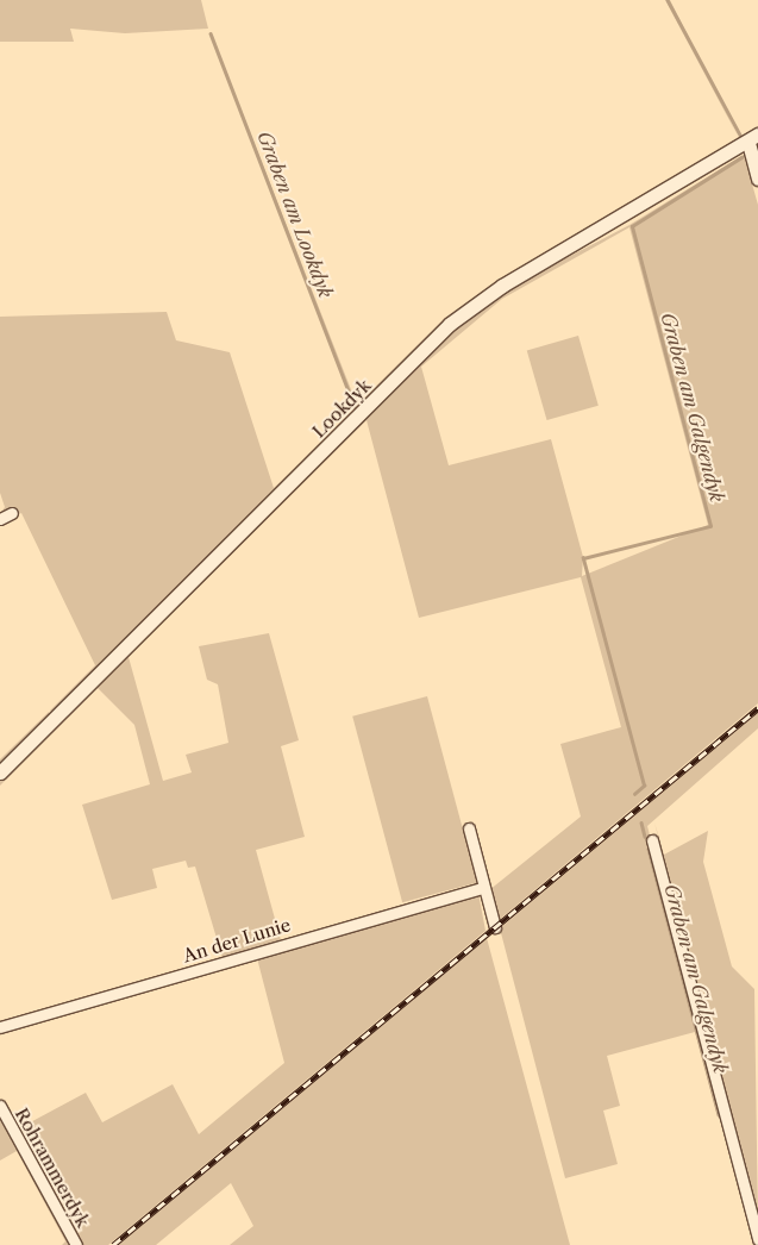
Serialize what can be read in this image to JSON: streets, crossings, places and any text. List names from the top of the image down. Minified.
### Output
{"streets":{"street":["Lookdyk","An der Lunie","Rohrammerdyk"]},"water":["Graben am Lookdyk","Graben am Galgendyk"]}
